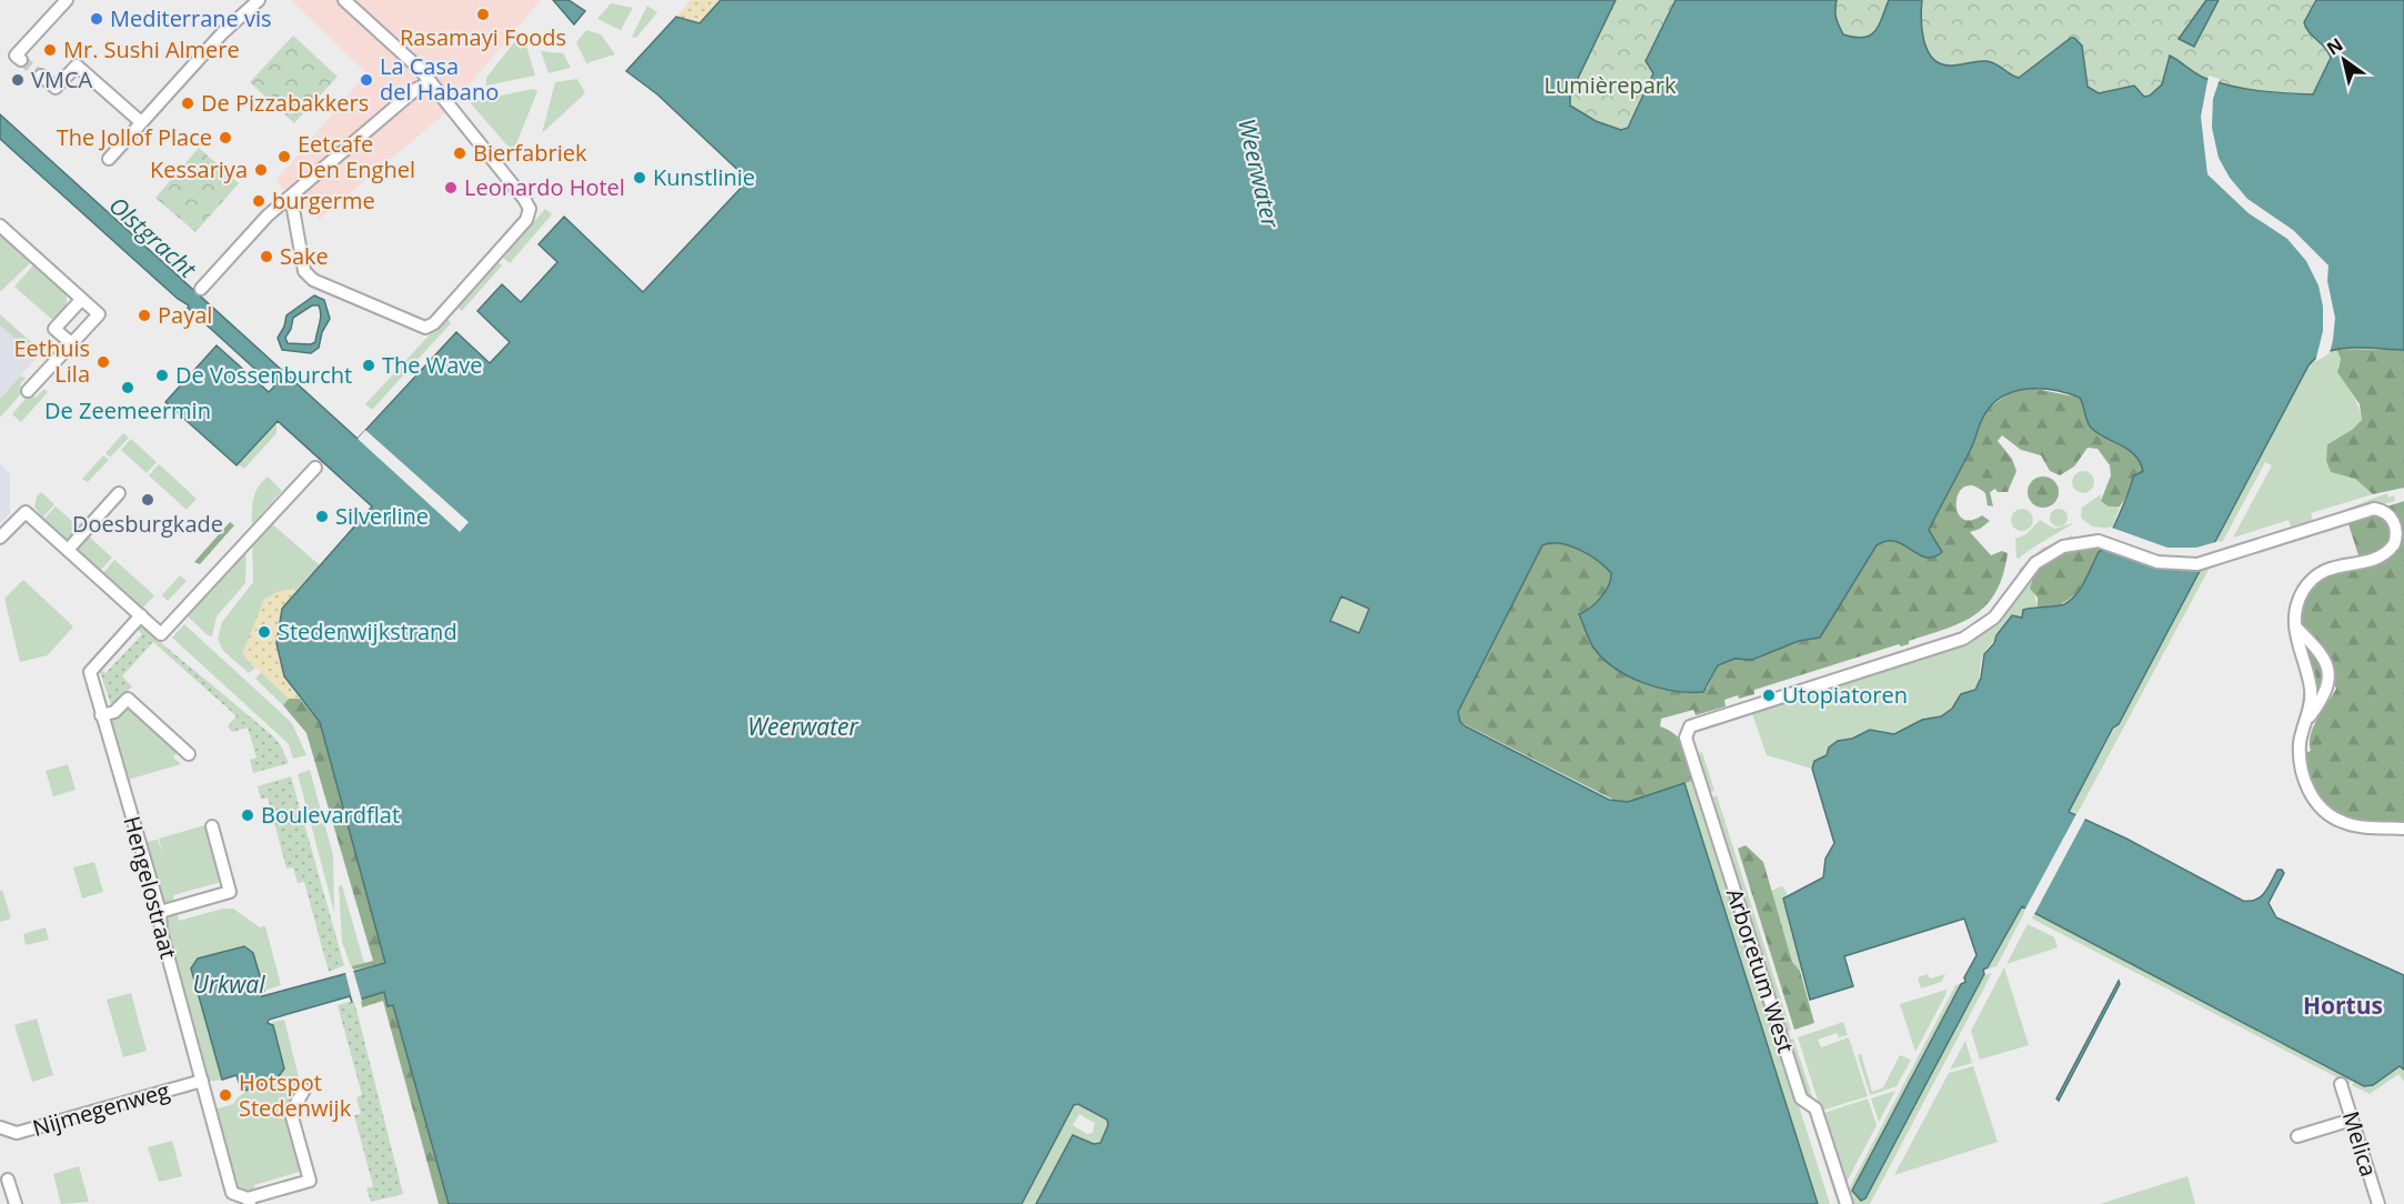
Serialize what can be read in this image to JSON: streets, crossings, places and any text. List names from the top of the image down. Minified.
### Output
{"streets":{"street":["Hengelostraat","Arboretum West","Nijmegenweg","Melica"]},"crossings":[["Hengelostraat","Nijmegenweg"]],"districts":["Hortus"],"water":["Weerwater","Olstgracht","Urkwal"],"parks":["Lumièrepark"],"places":["Rasamayi Foods","Mediterrane vis","Mr. Sushi Almere","VMCA","La Casa del Habano","De Pizzabakkers","The Jollof Place","Bierfabriek","Eetcafe Den Enghel","Kessariya","Kunstlinie","Leonardo Hotel","burgerme","Sake","Payal","Eethuis Lila","The Wave","De Vossenburcht","De Zeemeermin","Doesburgkade","Silverline","Stedenwijkstrand","Utopiatoren","Boulevardflat","Hotspot Stedenwijk"],"north":"top left"}
